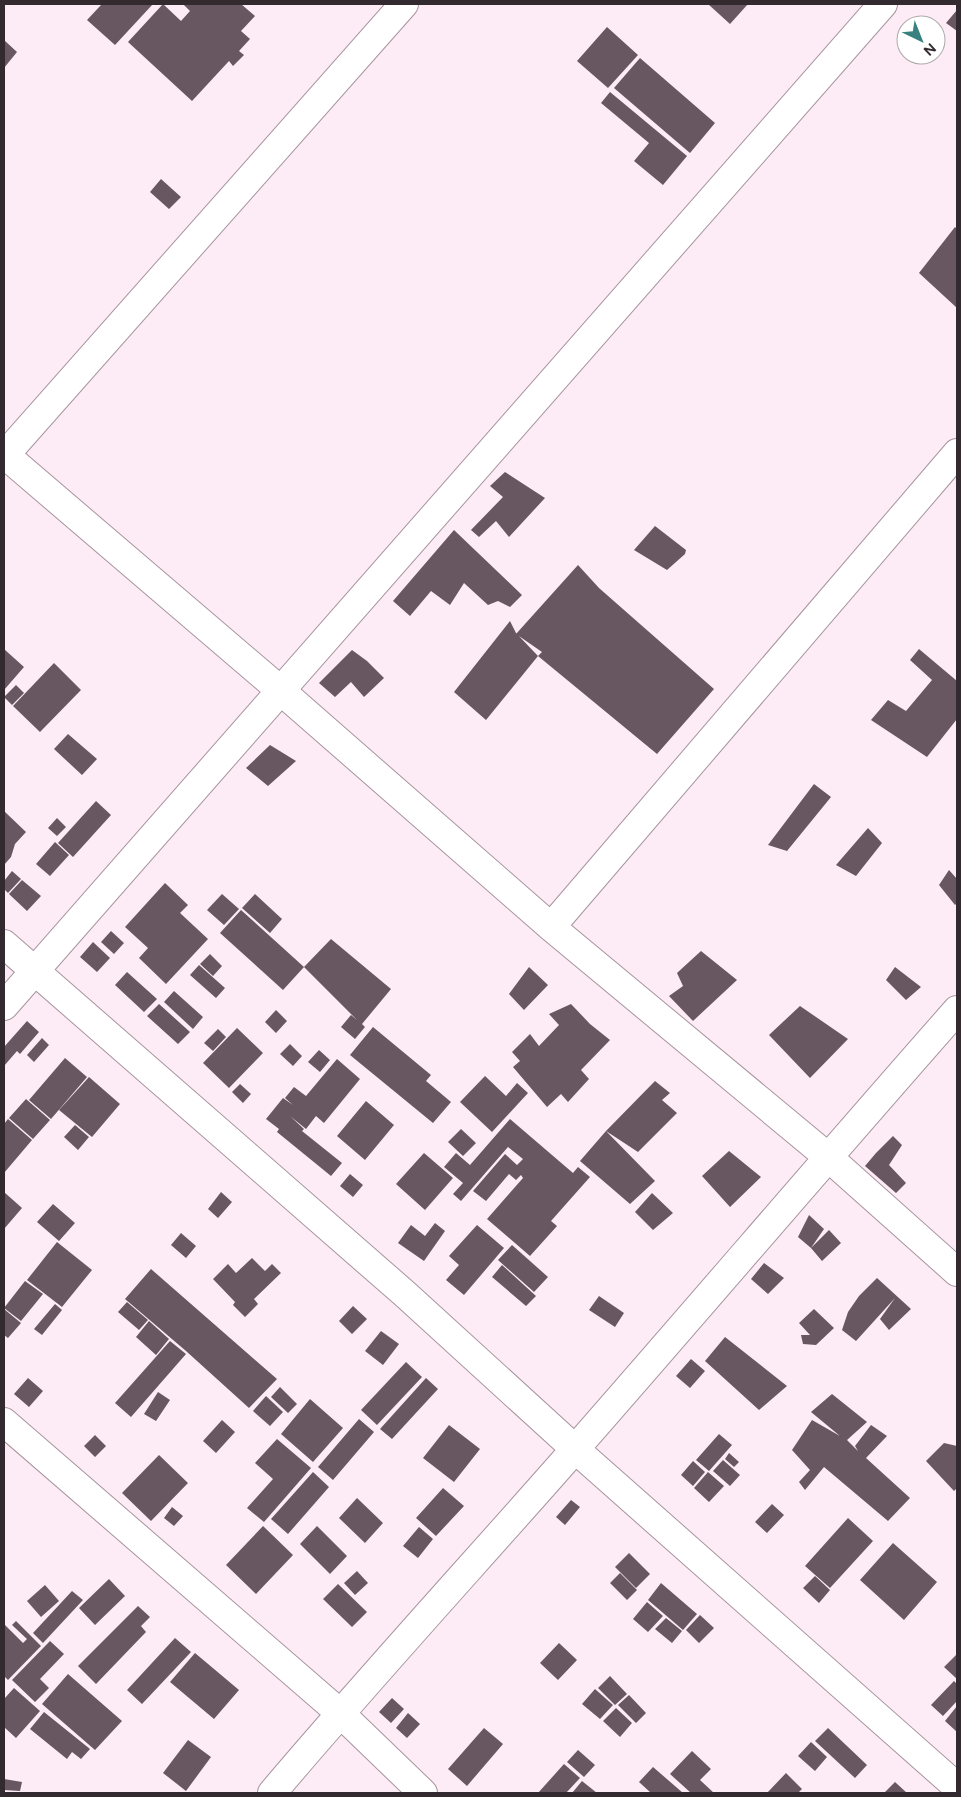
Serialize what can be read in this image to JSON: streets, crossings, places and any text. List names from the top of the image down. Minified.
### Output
{"north":"bottom right"}
